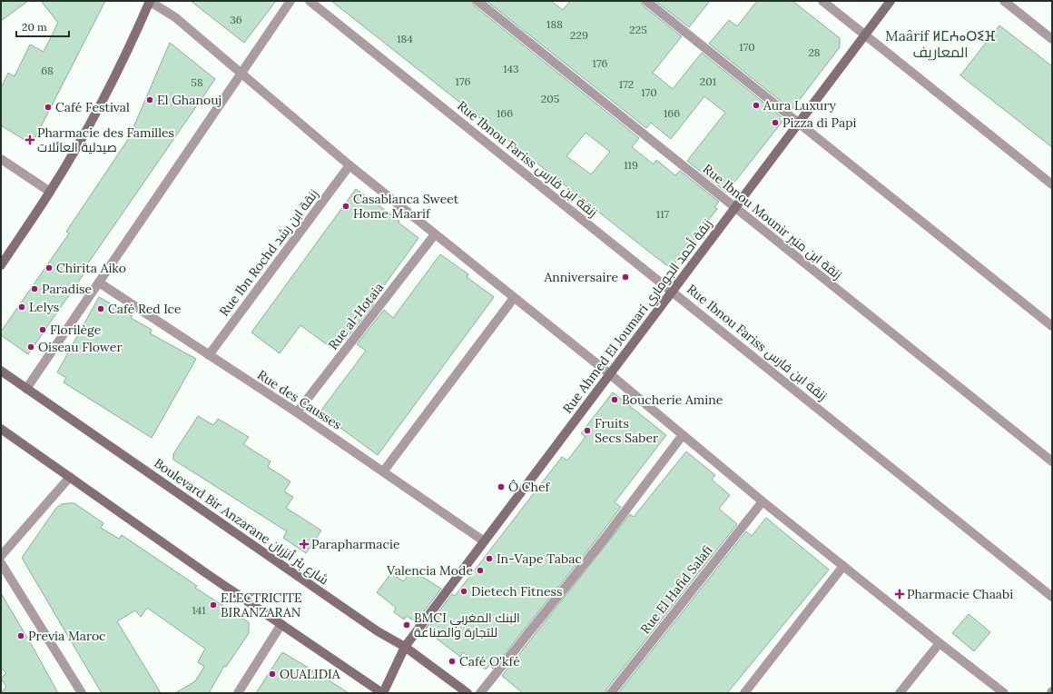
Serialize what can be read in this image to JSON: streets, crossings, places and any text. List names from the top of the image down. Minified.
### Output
{"streets":{"street":["Rue Ibnou Fariss زنقة ابن فارس","Rue Ibnou Mounir زنقة ابن منير","Rue Ibn Rochd زنقة ابن رشد","Rue al-Hotaia","Rue Ahmed El Joumari زنقة أحمد الجوماري","Rue des Causses","Boulevard Bir Anzarane شارع بئر أنزران","Rue El Hafid Salafi"]},"crossings":[["Rue Ibnou Fariss زنقة ابن فارس","Rue Ahmed El Joumari زنقة أحمد الجوماري"],["Rue Ibnou Mounir زنقة ابن منير","Rue Ahmed El Joumari زنقة أحمد الجوماري"],["Rue Ibn Rochd زنقة ابن رشد","Rue des Causses"],["Rue al-Hotaia","Rue des Causses"],["Rue Ahmed El Joumari زنقة أحمد الجوماري","Rue des Causses"],["Rue Ahmed El Joumari زنقة أحمد الجوماري","Boulevard Bir Anzarane شارع بئر أنزران"]],"districts":["Maârif ⵍⵎⵄⴰⵔⵉⴼ المعاريف"],"places":{"other":["El Ghanouj","Aura Luxury","Café Festival","Pizza di Papi","Casablanca Sweet Home Maarif","Chirita Aiko","Anniversaire","Paradise","Lelys","Café Red Ice","Florilège","Oiseau Flower","Boucherie Amine","Fruits Secs Saber","Ô Chef","In-Vape Tabac","Valencia Mode","Dietech Fitness","ELECTRICITE BIRANZARAN","BMCI البنك المغربي للتجارة والصناعة","Previa Maroc","Café O'kfé","OUALIDIA"],"health":["Pharmacie des Familles صيدلية العائلات","Parapharmacie","Pharmacie Chaabi"]},"house_numbers":["36","188","225","229","184","170","28","176","143","68","176","201","58","172","170","205","166","166","119","117","141"],"scale_bar":"20 m"}
